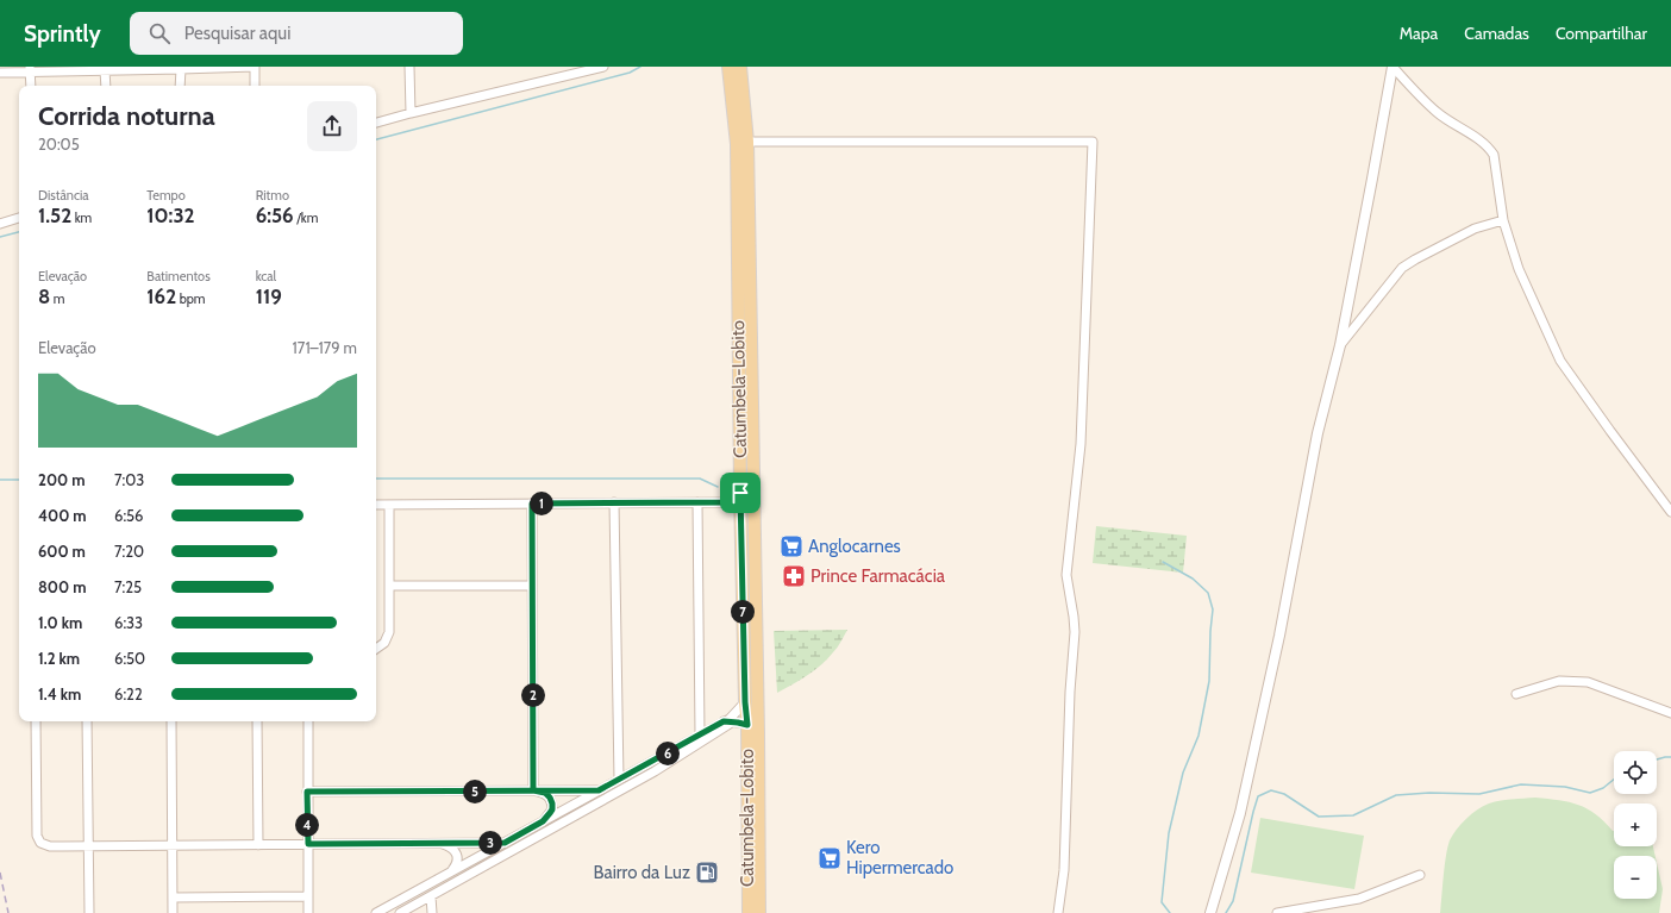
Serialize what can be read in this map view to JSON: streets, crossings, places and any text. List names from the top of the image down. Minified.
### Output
{"streets":{"main road":["Catumbela-Lobito"]},"places":{"supermarket":["Anglocarnes","Kero Hipermercado"],"pharmacy":["Prince Farmacácia"],"fuel station":["Bairro da Luz"]},"page":{"header":"Sprintly","search":"Pesquisar aqui","nav":["Mapa","Camadas","Compartilhar"],"heading":["Corrida noturna","20:05"],"stats":[["Distância","1.52 km"],["Tempo","10:32"],["Ritmo","6:56 /km"],["Elevação","8 m"],["Batimentos","162 bpm"],["kcal","119"]],"chart":["Elevação","171–179 m"],"list":[{"name":"200 m","note":"7:03"},{"name":"400 m","note":"6:56"},{"name":"600 m","note":"7:20"},{"name":"800 m","note":"7:25"},{"name":"1.0 km","note":"6:33"},{"name":"1.2 km","note":"6:50"},{"name":"1.4 km","note":"6:22"}],"pins":["1","7","2","6","5","4","3"],"map_buttons":["+","−"]}}
